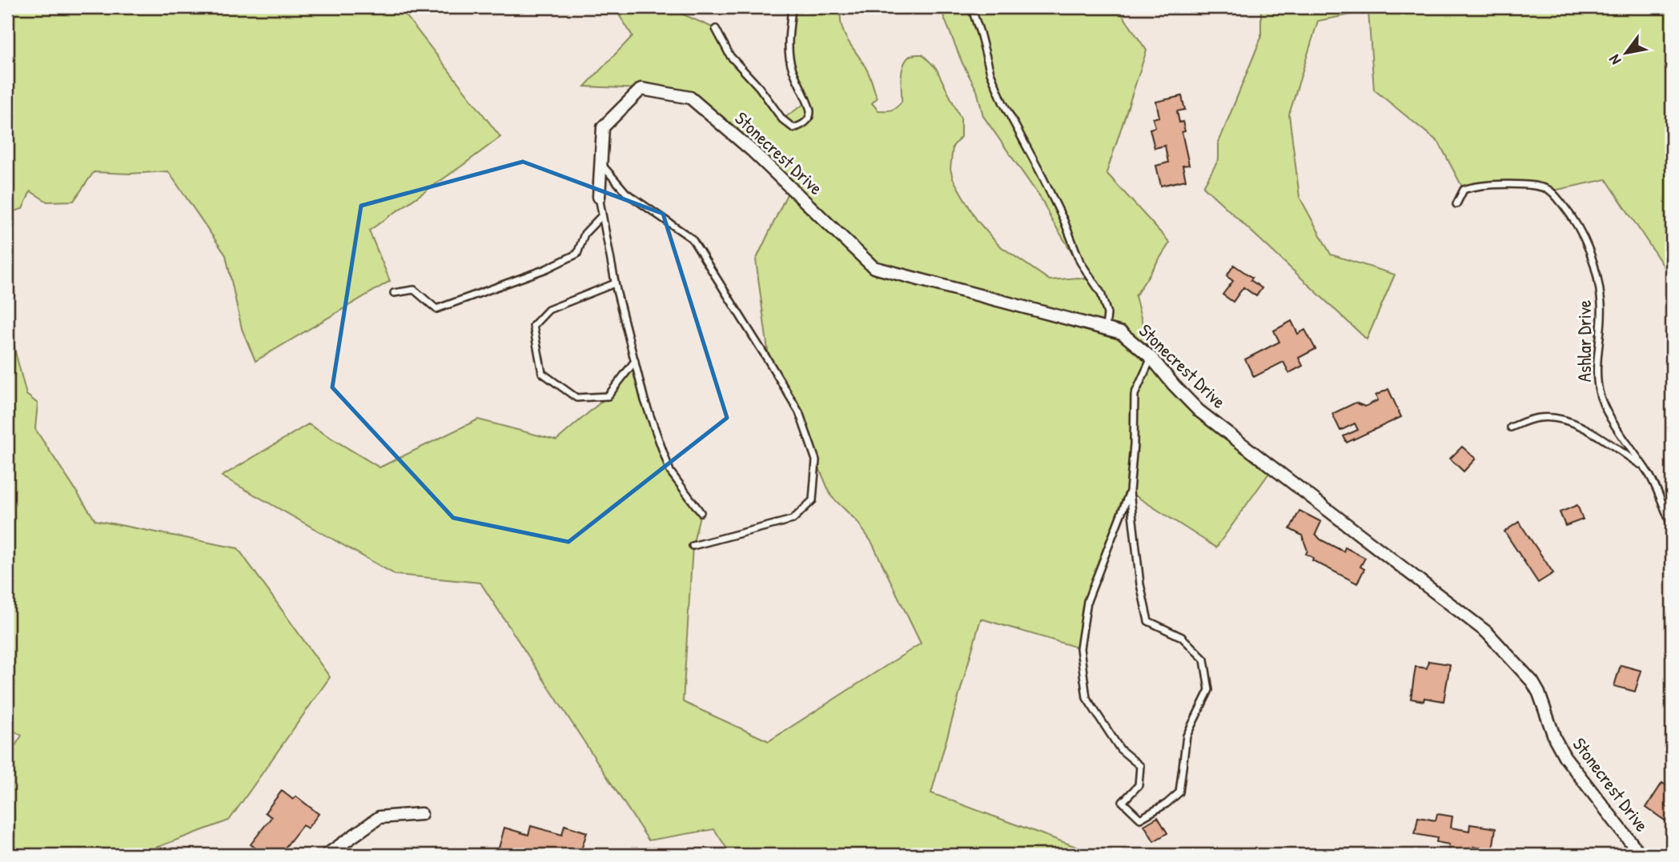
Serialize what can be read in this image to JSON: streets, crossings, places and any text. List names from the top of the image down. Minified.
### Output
{"streets":{"street":["Stonecrest Drive"],"lane":["Ashlar Drive"]},"north":"bottom left"}
